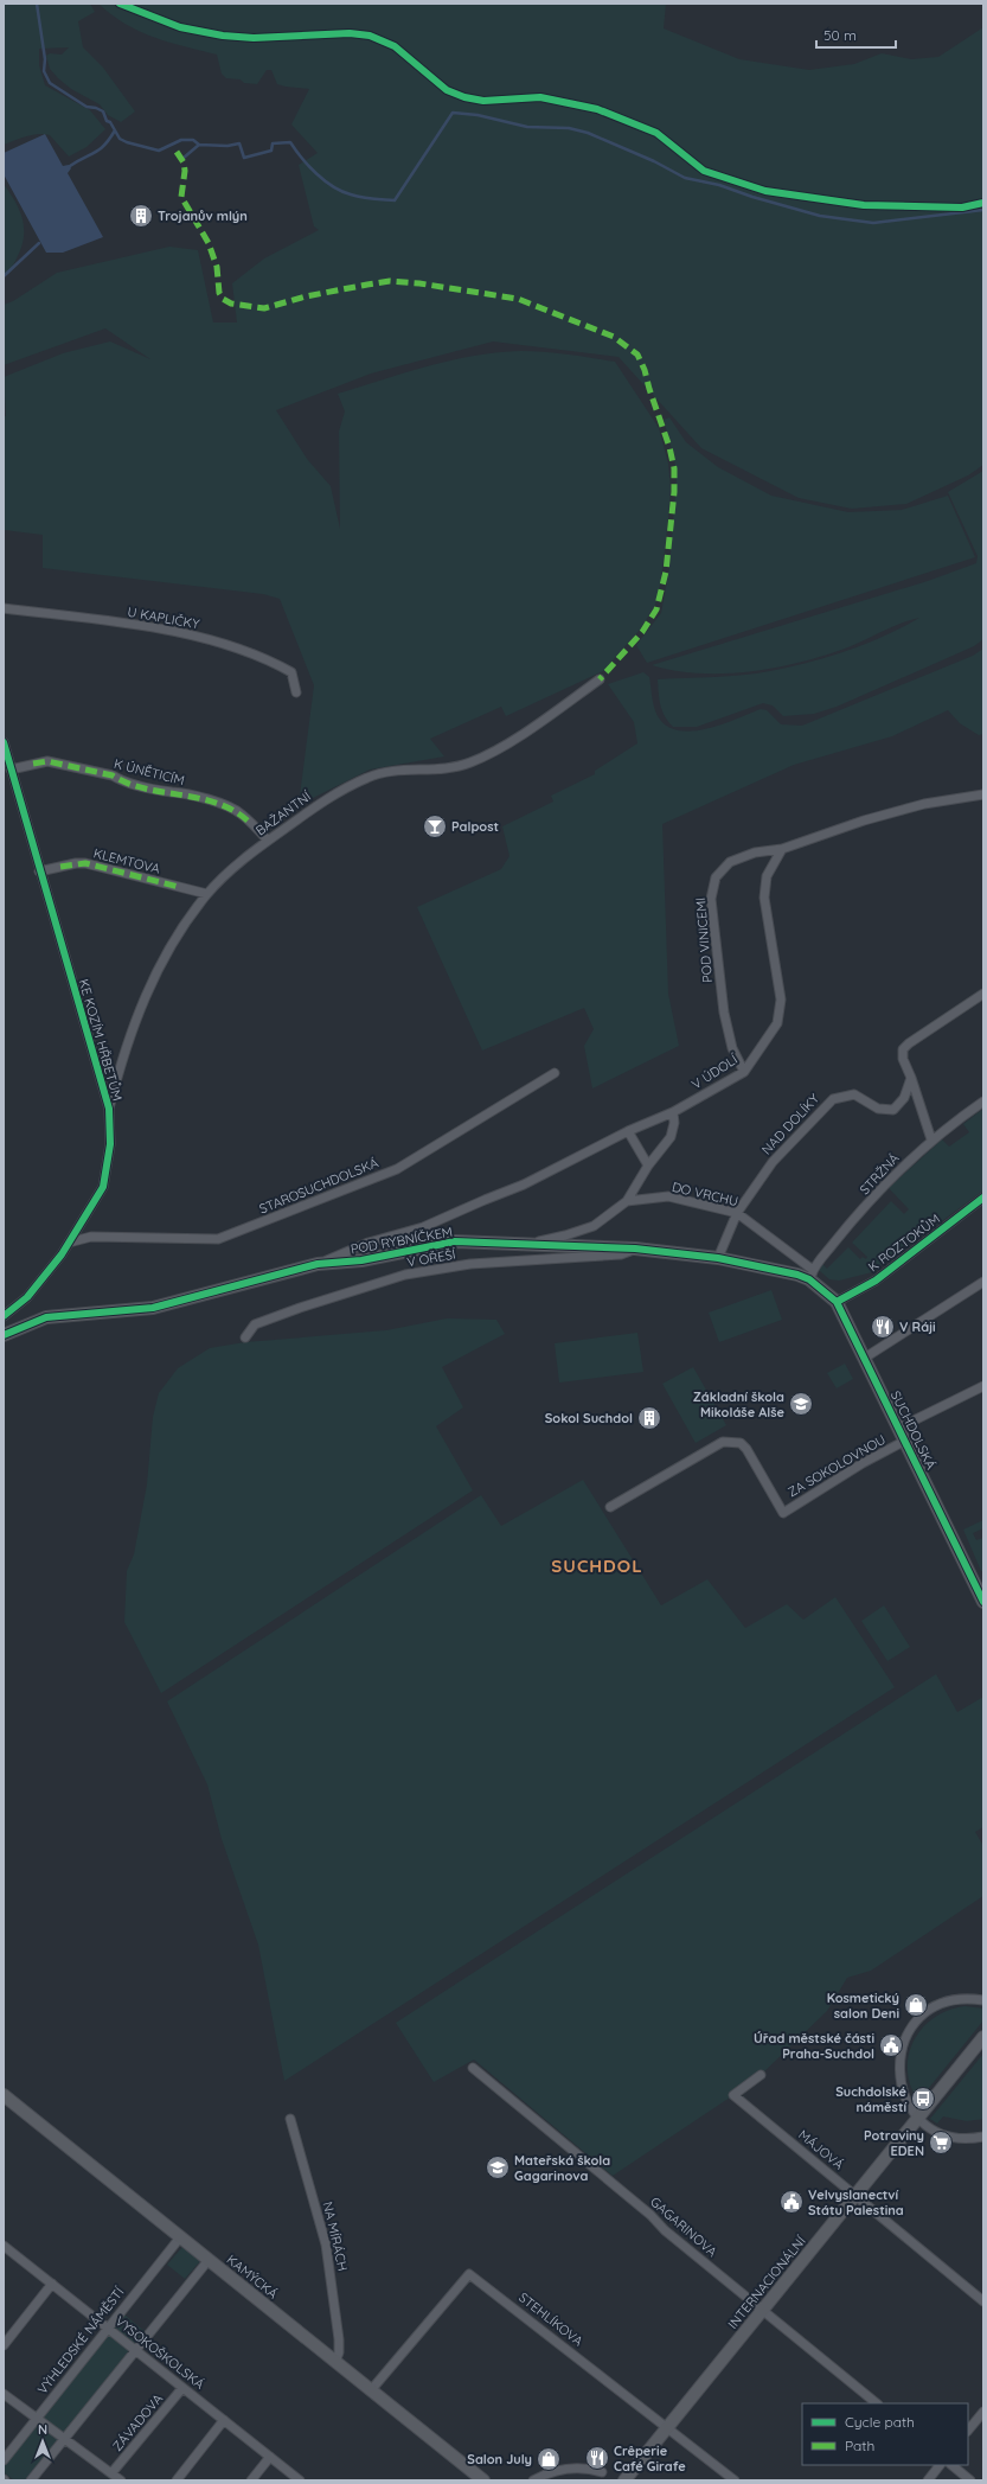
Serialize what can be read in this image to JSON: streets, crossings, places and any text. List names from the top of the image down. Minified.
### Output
{"streets":{"street":["U KAPLIČKY","K ÚNĚTICÍM","BAŽANTNÍ","KLEMTOVA","POD VINICEMI","KE KOZÍM HŘBETŮM","V ÚDOLÍ","NAD DOLÍKY","STRŽNÁ","STAROSUCHDOLSKÁ","DO VRCHU","POD RYBNÍČKEM","K ROZTOKŮM","V OŘEŠÍ","SUCHDOLSKÁ","ZA SOKOLOVNOU","MÁJOVÁ","GAGARINOVA","NA MÍRÁCH","KAMÝCKÁ","INTERNACIONÁLNÍ","STEHLÍKOVA","VÝHLEDSKÉ NÁMĚSTÍ","VYSOKOŠKOLSKÁ","ZÁVADOVA"]},"crossings":[["K ÚNĚTICÍM","BAŽANTNÍ"],["K ÚNĚTICÍM","KE KOZÍM HŘBETŮM"],["BAŽANTNÍ","KLEMTOVA"],["BAŽANTNÍ","KE KOZÍM HŘBETŮM"],["KLEMTOVA","KE KOZÍM HŘBETŮM"],["POD VINICEMI","V ÚDOLÍ"],["KE KOZÍM HŘBETŮM","STAROSUCHDOLSKÁ"],["V ÚDOLÍ","POD RYBNÍČKEM"],["NAD DOLÍKY","DO VRCHU"],["NAD DOLÍKY","POD RYBNÍČKEM"],["STRŽNÁ","DO VRCHU"],["STRŽNÁ","POD RYBNÍČKEM"],["STRŽNÁ","SUCHDOLSKÁ"],["DO VRCHU","POD RYBNÍČKEM"],["DO VRCHU","SUCHDOLSKÁ"],["POD RYBNÍČKEM","V OŘEŠÍ"],["POD RYBNÍČKEM","SUCHDOLSKÁ"],["K ROZTOKŮM","SUCHDOLSKÁ"],["SUCHDOLSKÁ","ZA SOKOLOVNOU"],["MÁJOVÁ","INTERNACIONÁLNÍ"],["GAGARINOVA","INTERNACIONÁLNÍ"],["NA MÍRÁCH","KAMÝCKÁ"],["KAMÝCKÁ","STEHLÍKOVA"],["KAMÝCKÁ","VÝHLEDSKÉ NÁMĚSTÍ"],["INTERNACIONÁLNÍ","STEHLÍKOVA"],["VÝHLEDSKÉ NÁMĚSTÍ","VYSOKOŠKOLSKÁ"],["VYSOKOŠKOLSKÁ","ZÁVADOVA"]],"districts":["SUCHDOL"],"places":{"building":["Trojanův mlýn","Sokol Suchdol"],"bar":["Palpost"],"restaurant":["V Ráji","Crêperie Café Girafe"],"school or university":["Základní škola Mikoláše Alše","Mateřská škola Gagarinova"],"shop":["Kosmetický salon Deni","Salon July"],"public building":["Úřad městské části Praha-Suchdol","Velvyslanectví Státu Palestina"],"bus stop":["Suchdolské náměstí"],"supermarket":["Potraviny EDEN"]},"legend":["Cycle path","Path"],"scale_bar":"50 m","north":"top"}
